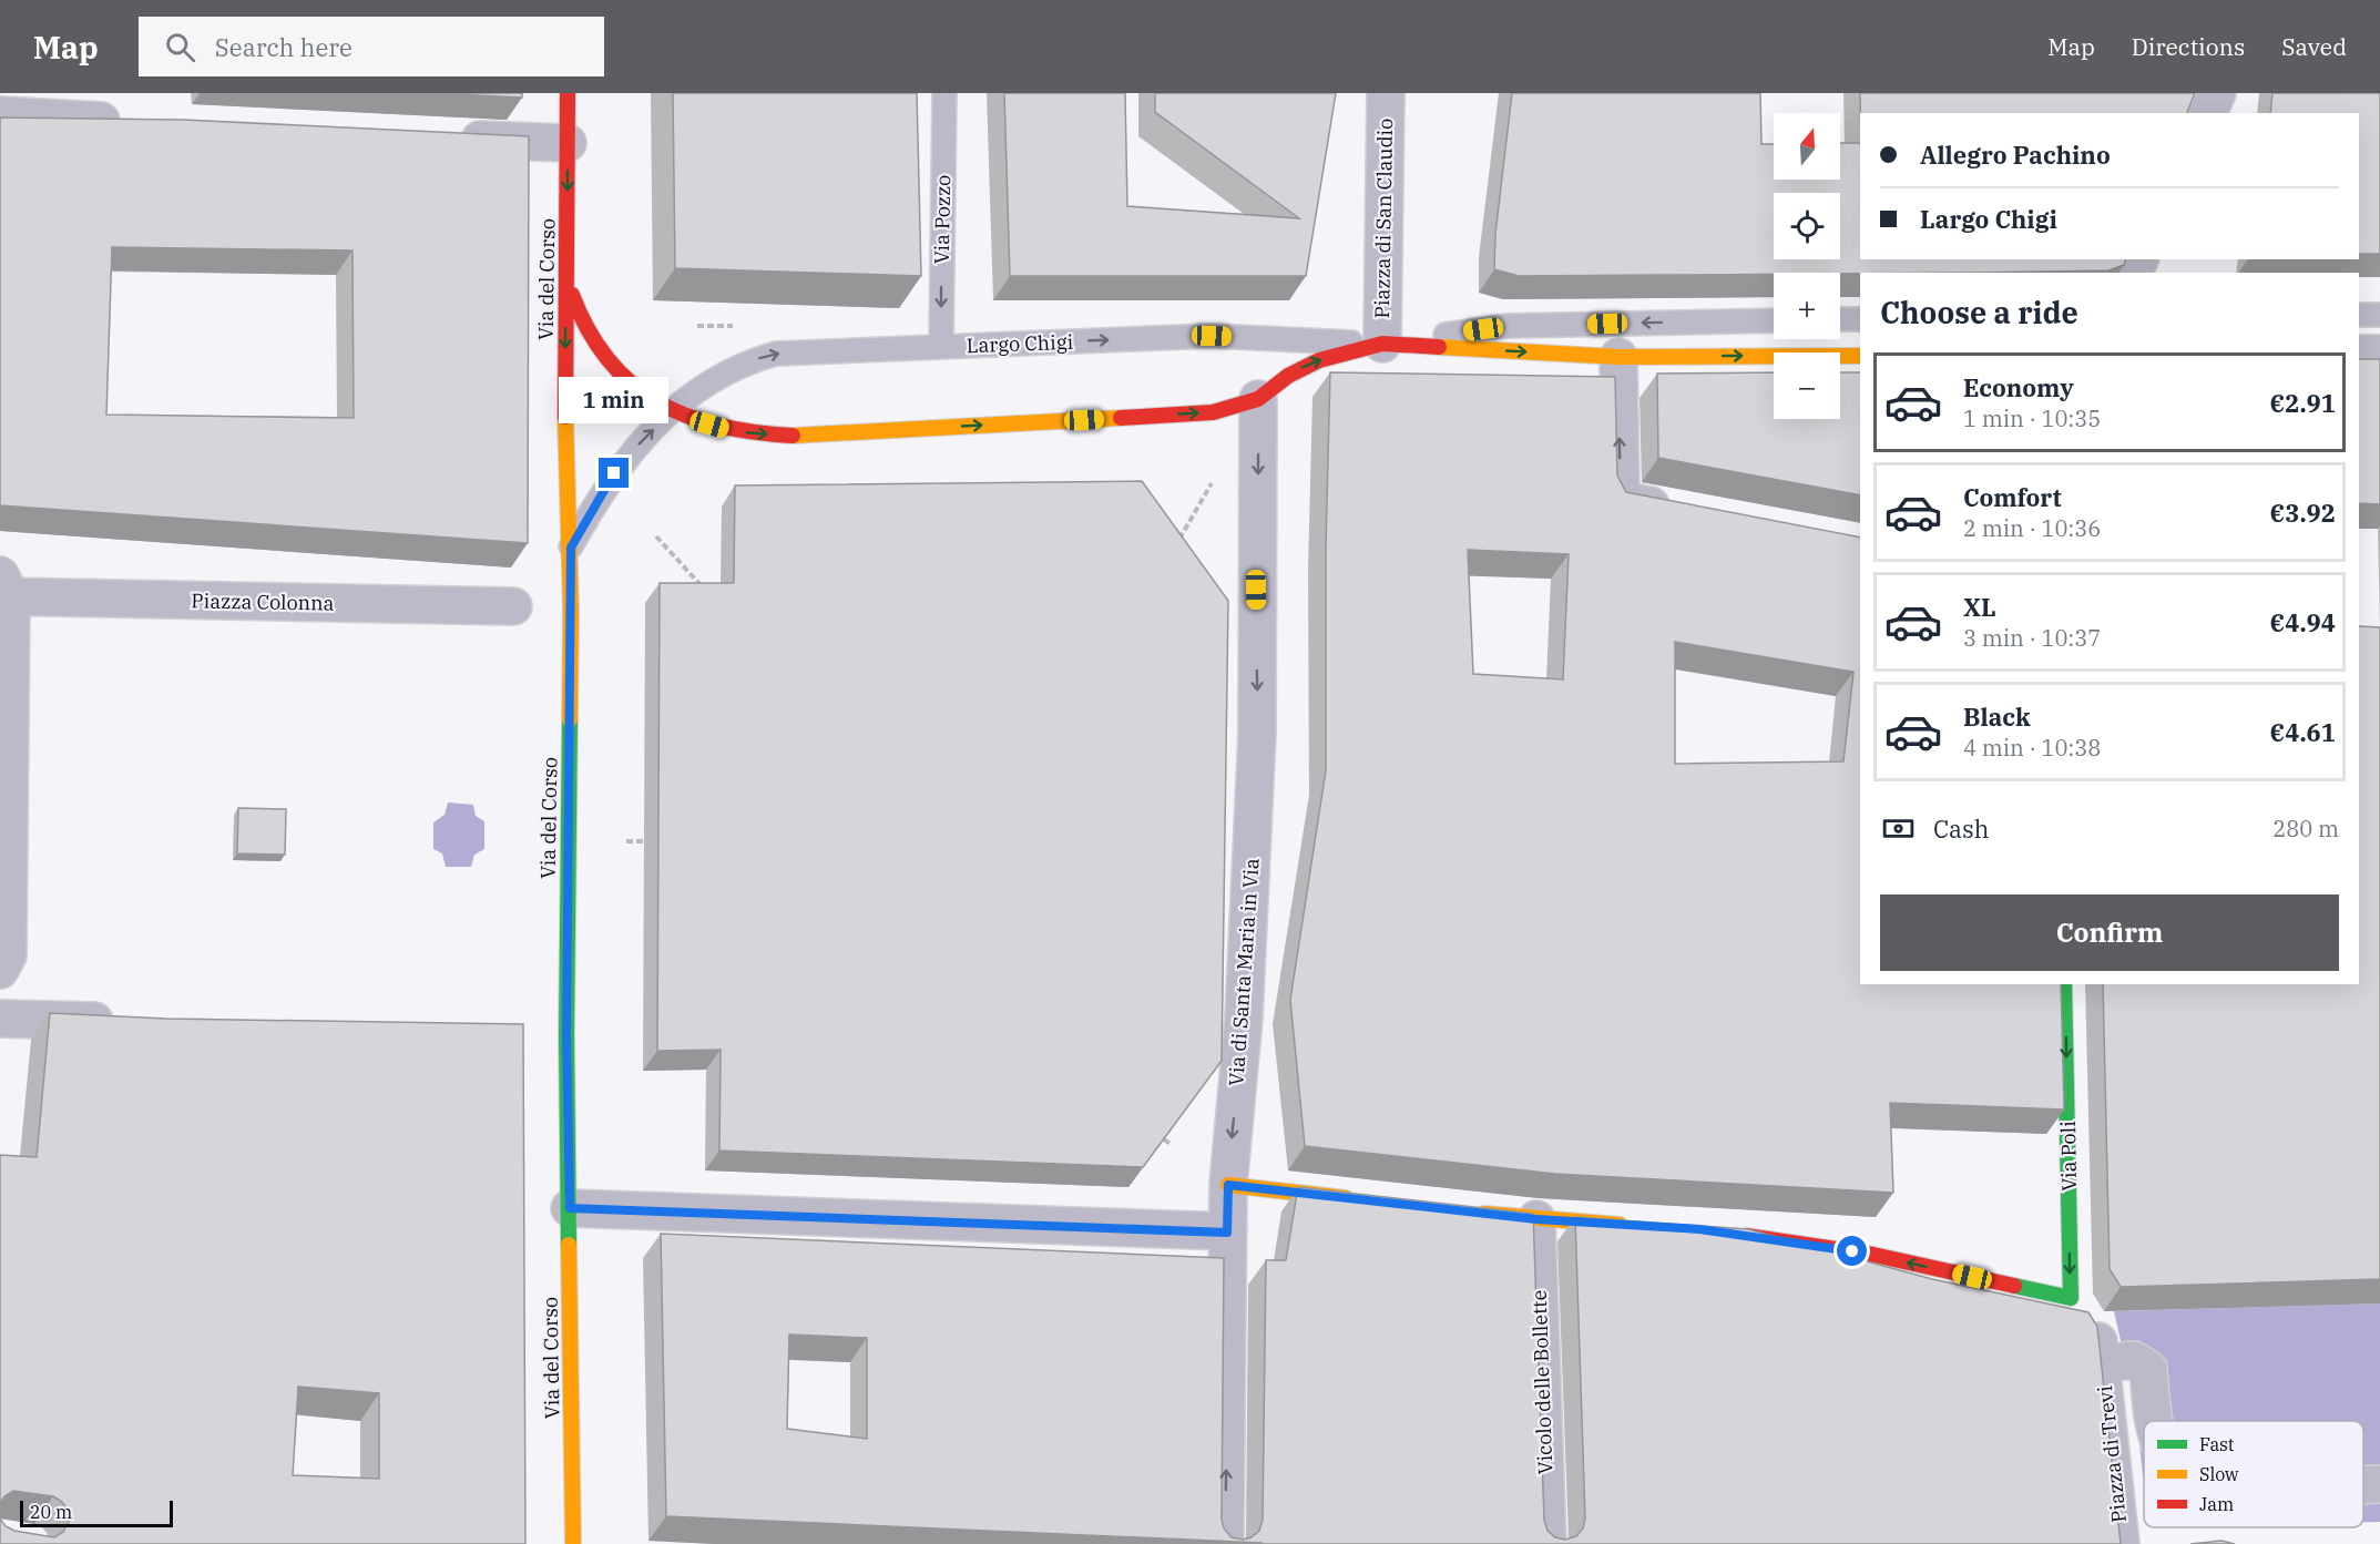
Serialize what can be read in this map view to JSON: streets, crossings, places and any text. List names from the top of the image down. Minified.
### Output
{"streets":{"street":["Piazza di San Claudio","Via del Corso","Piazza Colonna","Via di Santa Maria in Via","Via Poli","Vicolo delle Bollette","Piazza di Trevi"],"lane":["Via Pozzo","Largo Chigi"]},"crossings":[["Piazza di San Claudio","Largo Chigi"],["Via Pozzo","Largo Chigi"],["Via del Corso","Largo Chigi"],["Via Poli","Piazza di Trevi"]],"one_way":["Via Pozzo","Via Poli"],"legend":["Fast","Slow","Jam"],"scale_bar":"20 m","north":"top","page":{"header":"Map","search":"Search here","nav":["Map","Directions","Saved"],"map_buttons":["+","−"],"banner":["Allegro Pachino","Largo Chigi"],"heading":"Choose a ride","list":[{"name":"Economy","note":"1 min · 10:35","value":"€2.91"},{"name":"Comfort","note":"2 min · 10:36","value":"€3.92"},{"name":"XL","note":"3 min · 10:37","value":"€4.94"},{"name":"Black","note":"4 min · 10:38","value":"€4.61"}],"bubble":"1 min","pay":["Cash","280 m"],"buttons":"Confirm","scale":"20 m"}}
